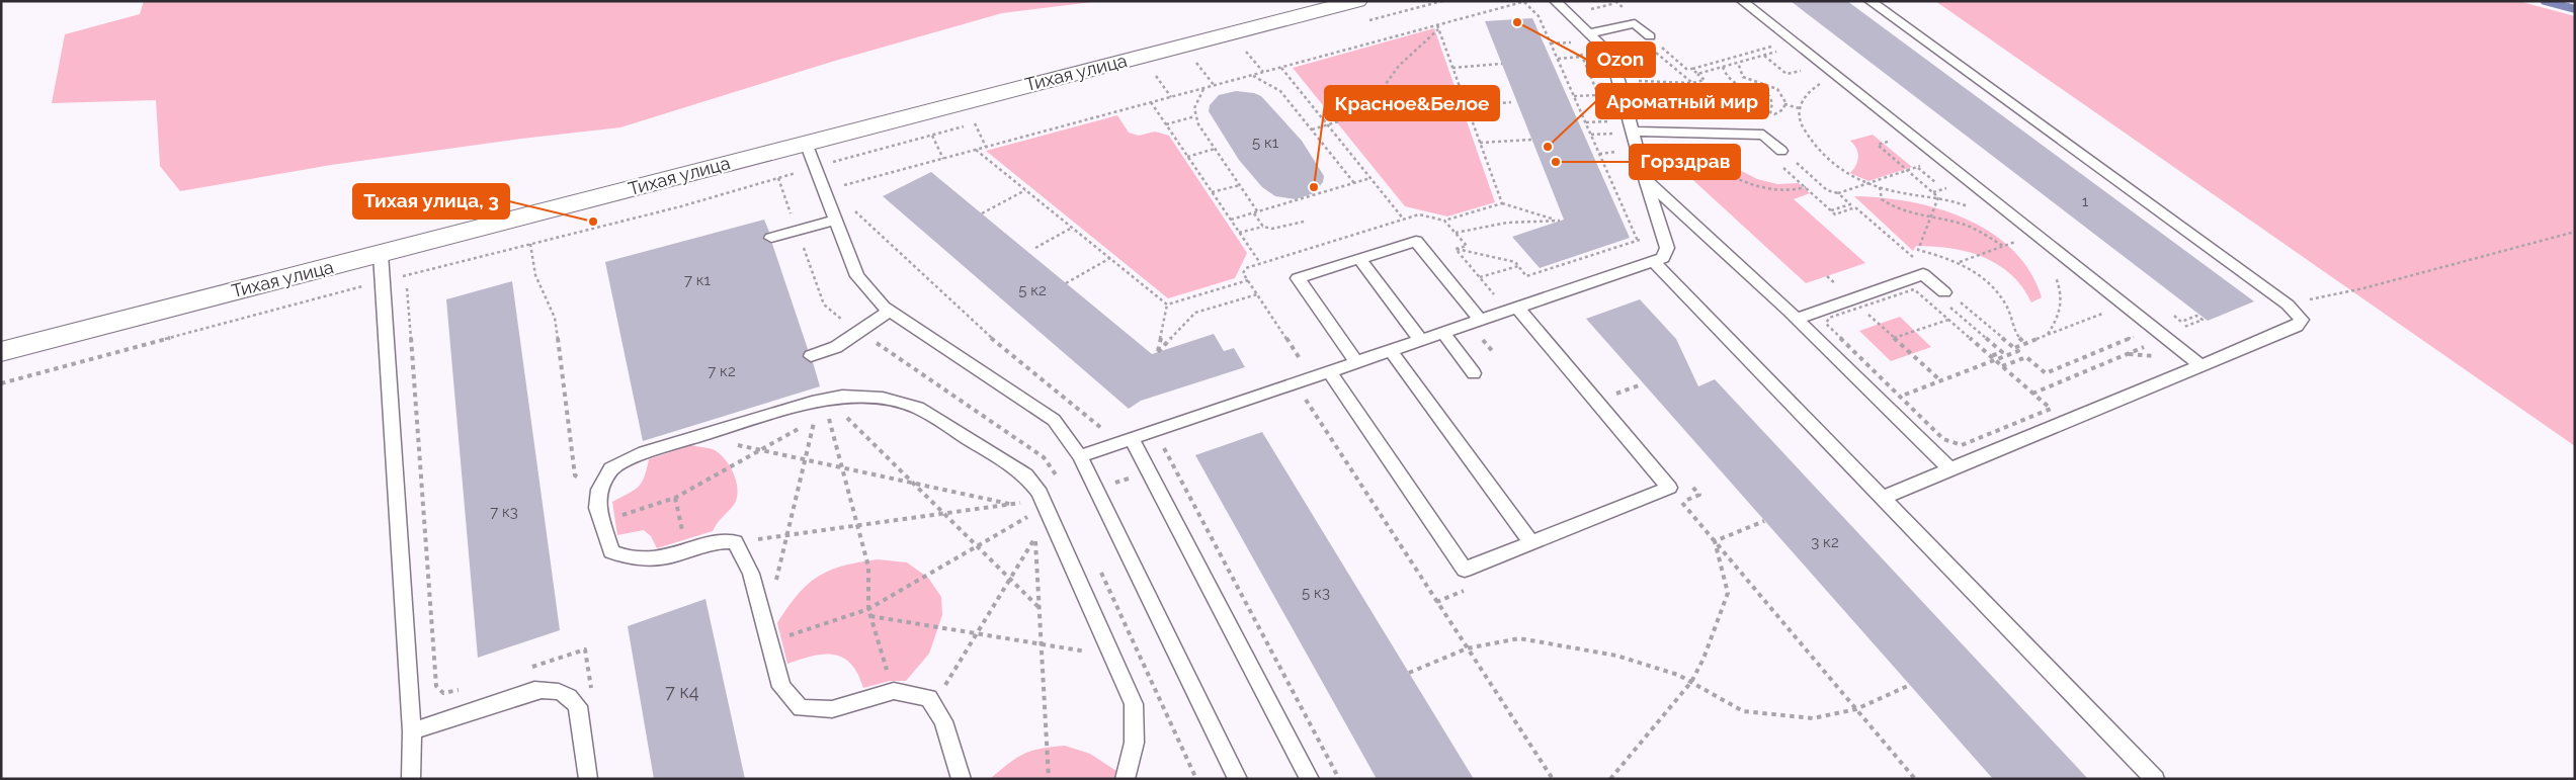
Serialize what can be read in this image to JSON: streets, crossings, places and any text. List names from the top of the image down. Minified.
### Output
{"streets":{"street":["Тихая улица"]},"places":["Ozon","Ароматный мир","Горздрав","Красное&Белое","Тихая улица, 3"],"house_numbers":["5 к1","1","7 к1","5 к2","7 к2","7 к3","3 к2","5 к3","7 к4"]}
